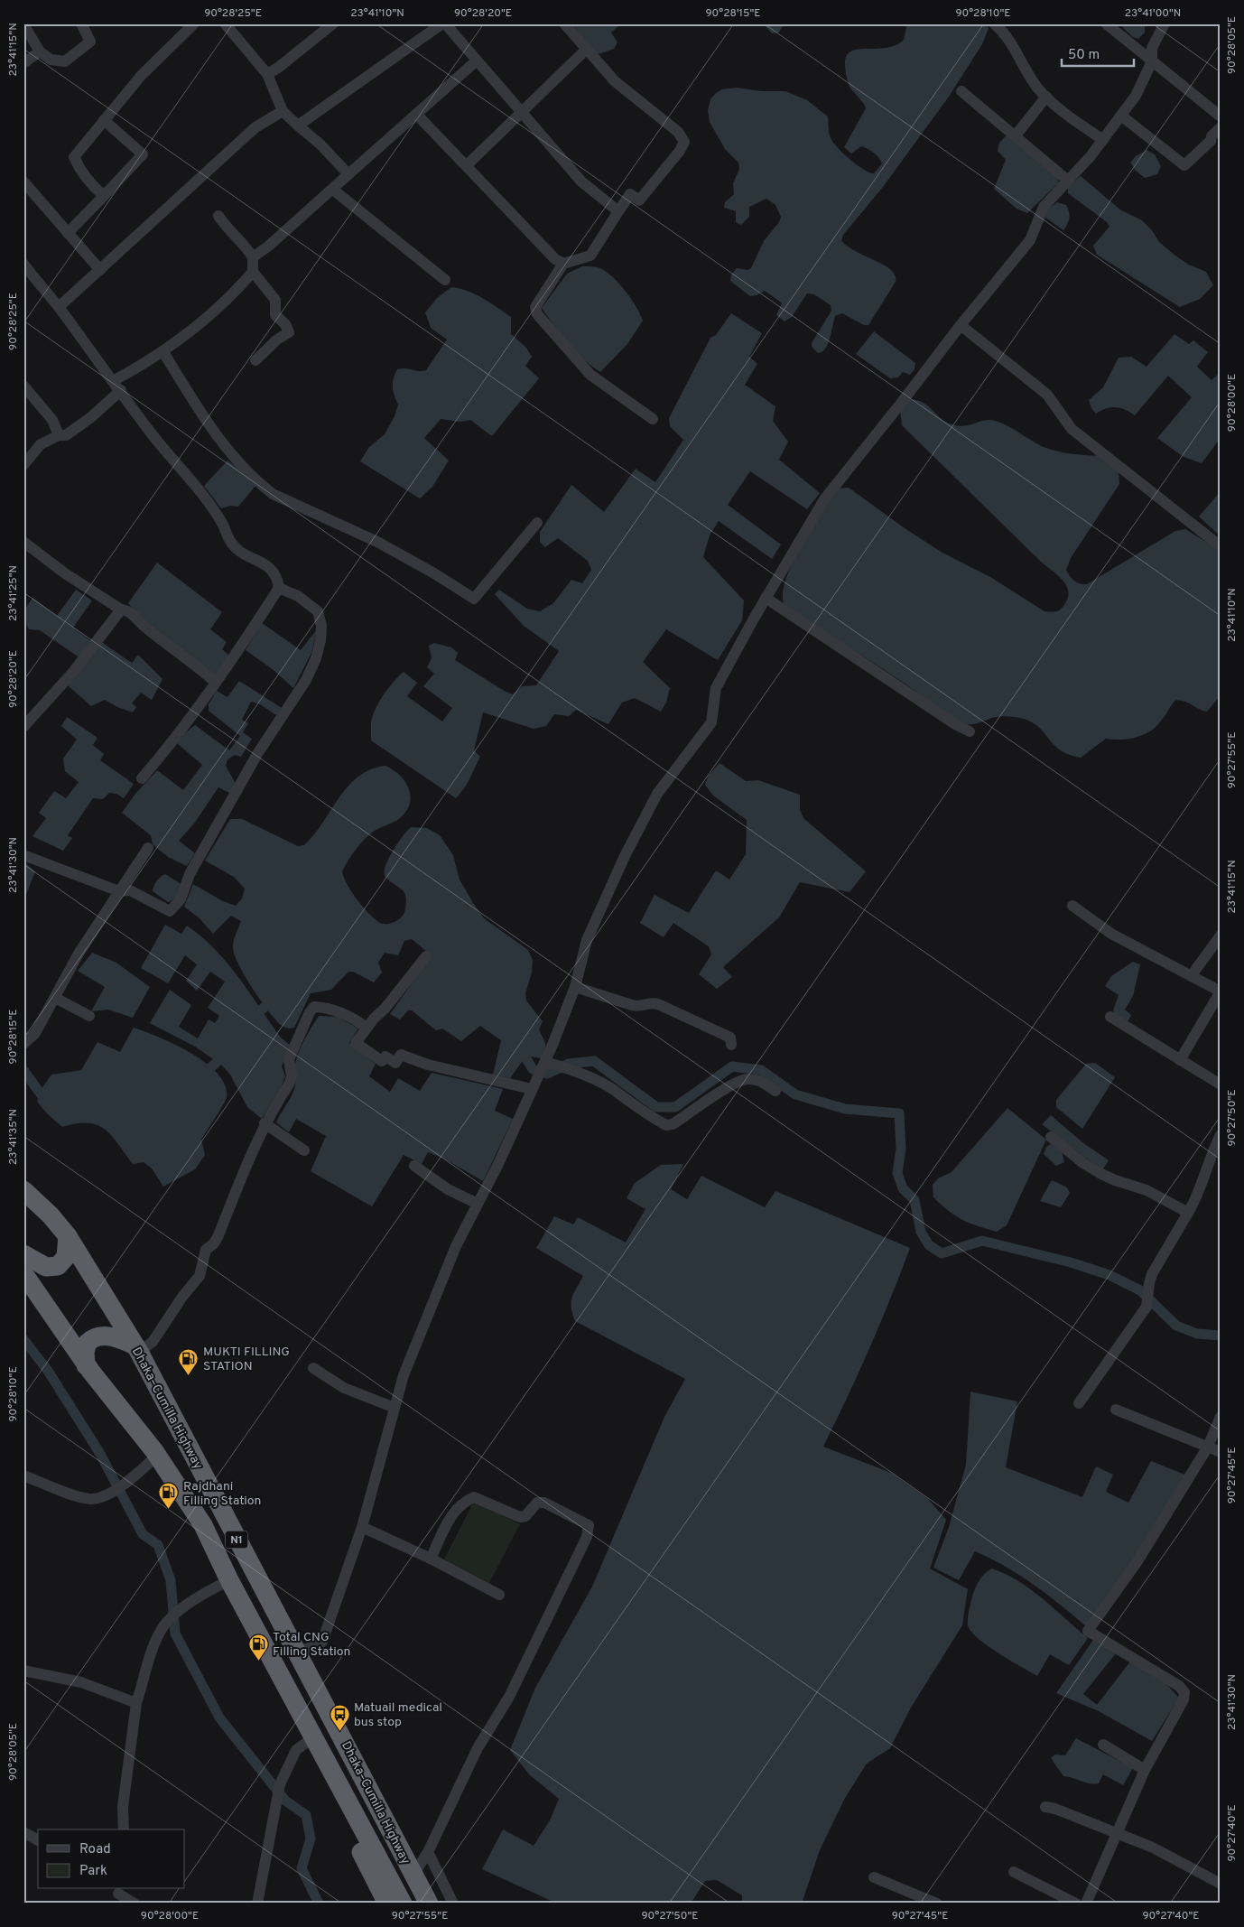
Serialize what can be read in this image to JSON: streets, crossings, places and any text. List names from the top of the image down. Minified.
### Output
{"streets":{"highway":["Dhaka–Cumilla Highway","N1"]},"places":{"fuel station":["MUKTI FILLING STATION","Rajdhani Filling Station","Total CNG Filling Station"],"bus stop":["Matuail medical bus stop"]},"legend":["Road","Park"],"scale_bar":"50 m","coordinates":["90°28'25\"E","23°41'10\"N","90°28'20\"E","90°28'15\"E","90°28'10\"E","23°41'00\"N","90°28'05\"E","23°41'15\"N","90°28'00\"E","23°41'25\"N","90°27'55\"E","23°41'30\"N","90°27'50\"E","23°41'35\"N","90°27'45\"E","90°27'40\"E"]}
